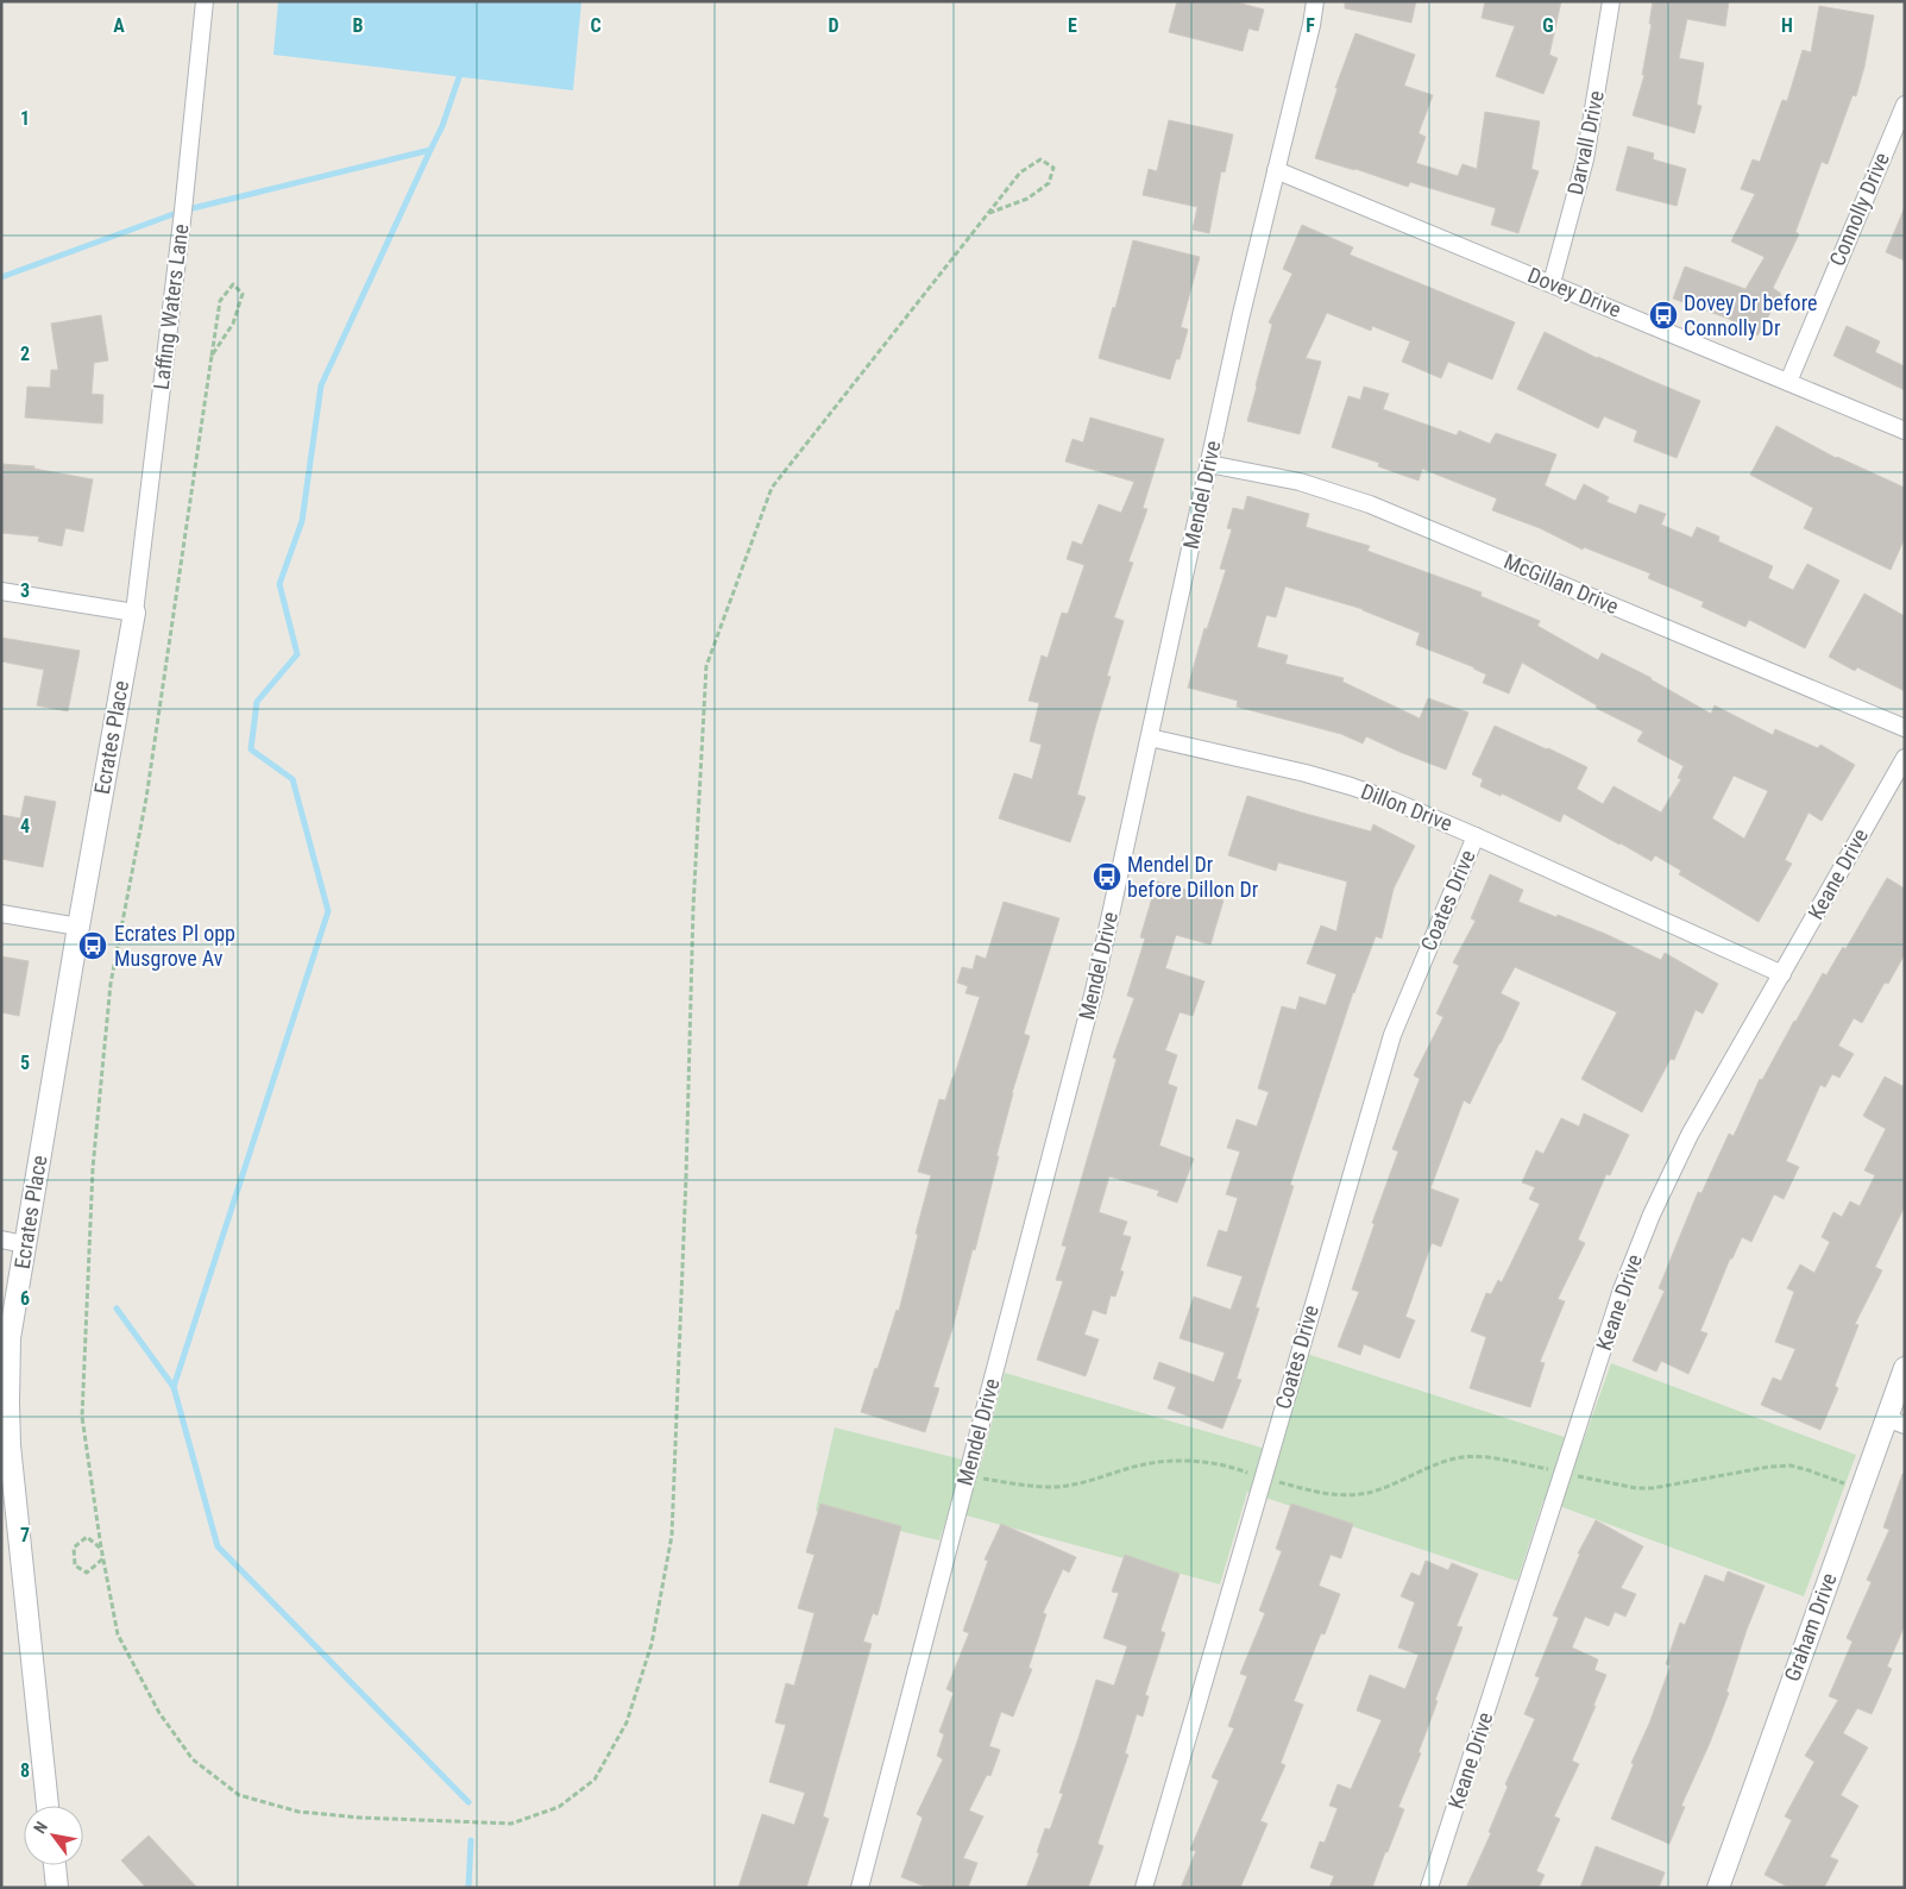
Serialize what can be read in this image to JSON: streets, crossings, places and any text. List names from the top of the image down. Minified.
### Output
{"streets":{"street":["Darvall Drive","Connolly Drive","Dovey Drive","Laffing Waters Lane","Mendel Drive","McGillan Drive","Ecrates Place","Dillon Drive","Keane Drive","Coates Drive","Graham Drive"]},"crossings":[["Darvall Drive","Dovey Drive"],["Connolly Drive","Dovey Drive"],["Dovey Drive","Mendel Drive"],["Laffing Waters Lane","Ecrates Place"],["Mendel Drive","McGillan Drive"],["Mendel Drive","Dillon Drive"],["Dillon Drive","Keane Drive"],["Dillon Drive","Coates Drive"]],"places":{"bus stop":["Dovey Dr before Connolly Dr","Mendel Dr before Dillon Dr","Ecrates Pl opp Musgrove Av"]},"north":"top left","grid":{"columns":["A","B","C","D","E","F","G","H"],"rows":["1","2","3","4","5","6","7","8"]}}
